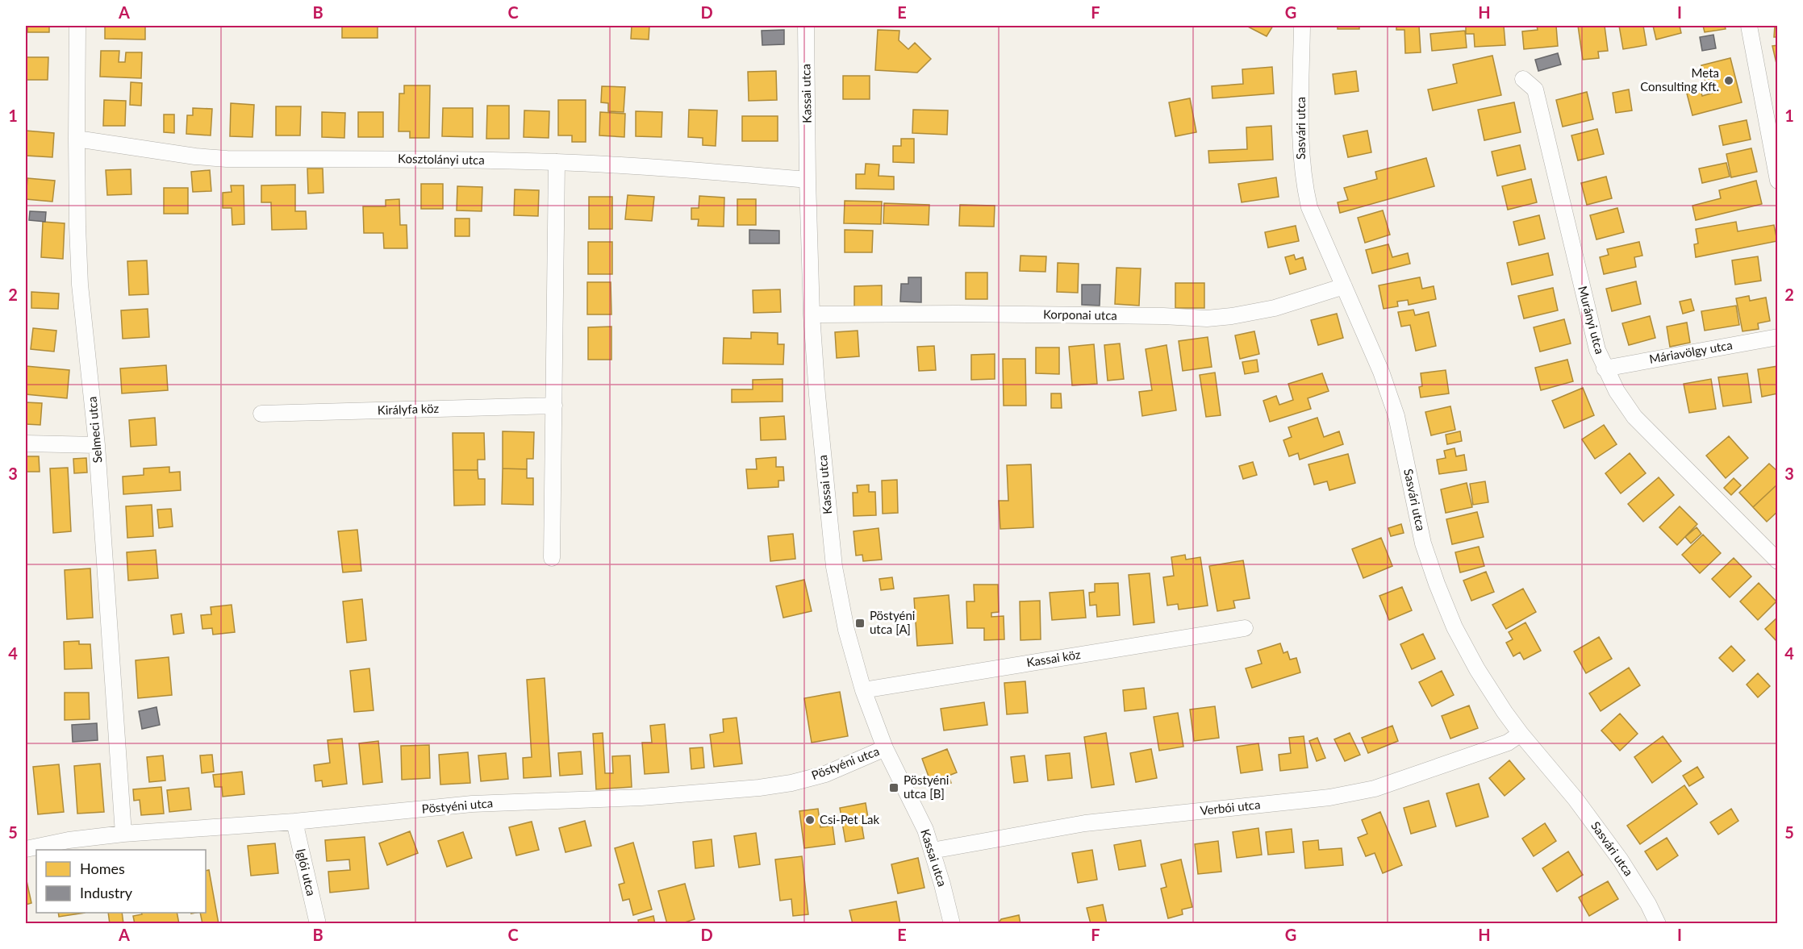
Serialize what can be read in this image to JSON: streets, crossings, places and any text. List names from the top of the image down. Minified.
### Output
{"streets":{"street":["Kassai utca","Sasvári utca","Kosztolányi utca","Korponai utca","Murányi utca","Máriavölgy utca","Királyfa köz","Selmeci utca","Kassai köz","Pöstyéni utca","Verbói utca","Iglói utca"]},"crossings":[["Kassai utca","Kosztolányi utca"],["Kassai utca","Korponai utca"],["Kassai utca","Kassai köz"],["Kassai utca","Pöstyéni utca"],["Kassai utca","Verbói utca"],["Sasvári utca","Korponai utca"],["Sasvári utca","Verbói utca"],["Kosztolányi utca","Selmeci utca"],["Murányi utca","Máriavölgy utca"],["Selmeci utca","Pöstyéni utca"],["Pöstyéni utca","Iglói utca"]],"places":{"other":["Meta Consulting Kft.","Csi-Pet Lak"],"transit":["Pöstyéni utca [A]","Pöstyéni utca [B]"]},"legend":["Homes","Industry"],"grid":{"columns":["A","B","C","D","E","F","G","H","I"],"rows":["1","2","3","4","5"]}}
